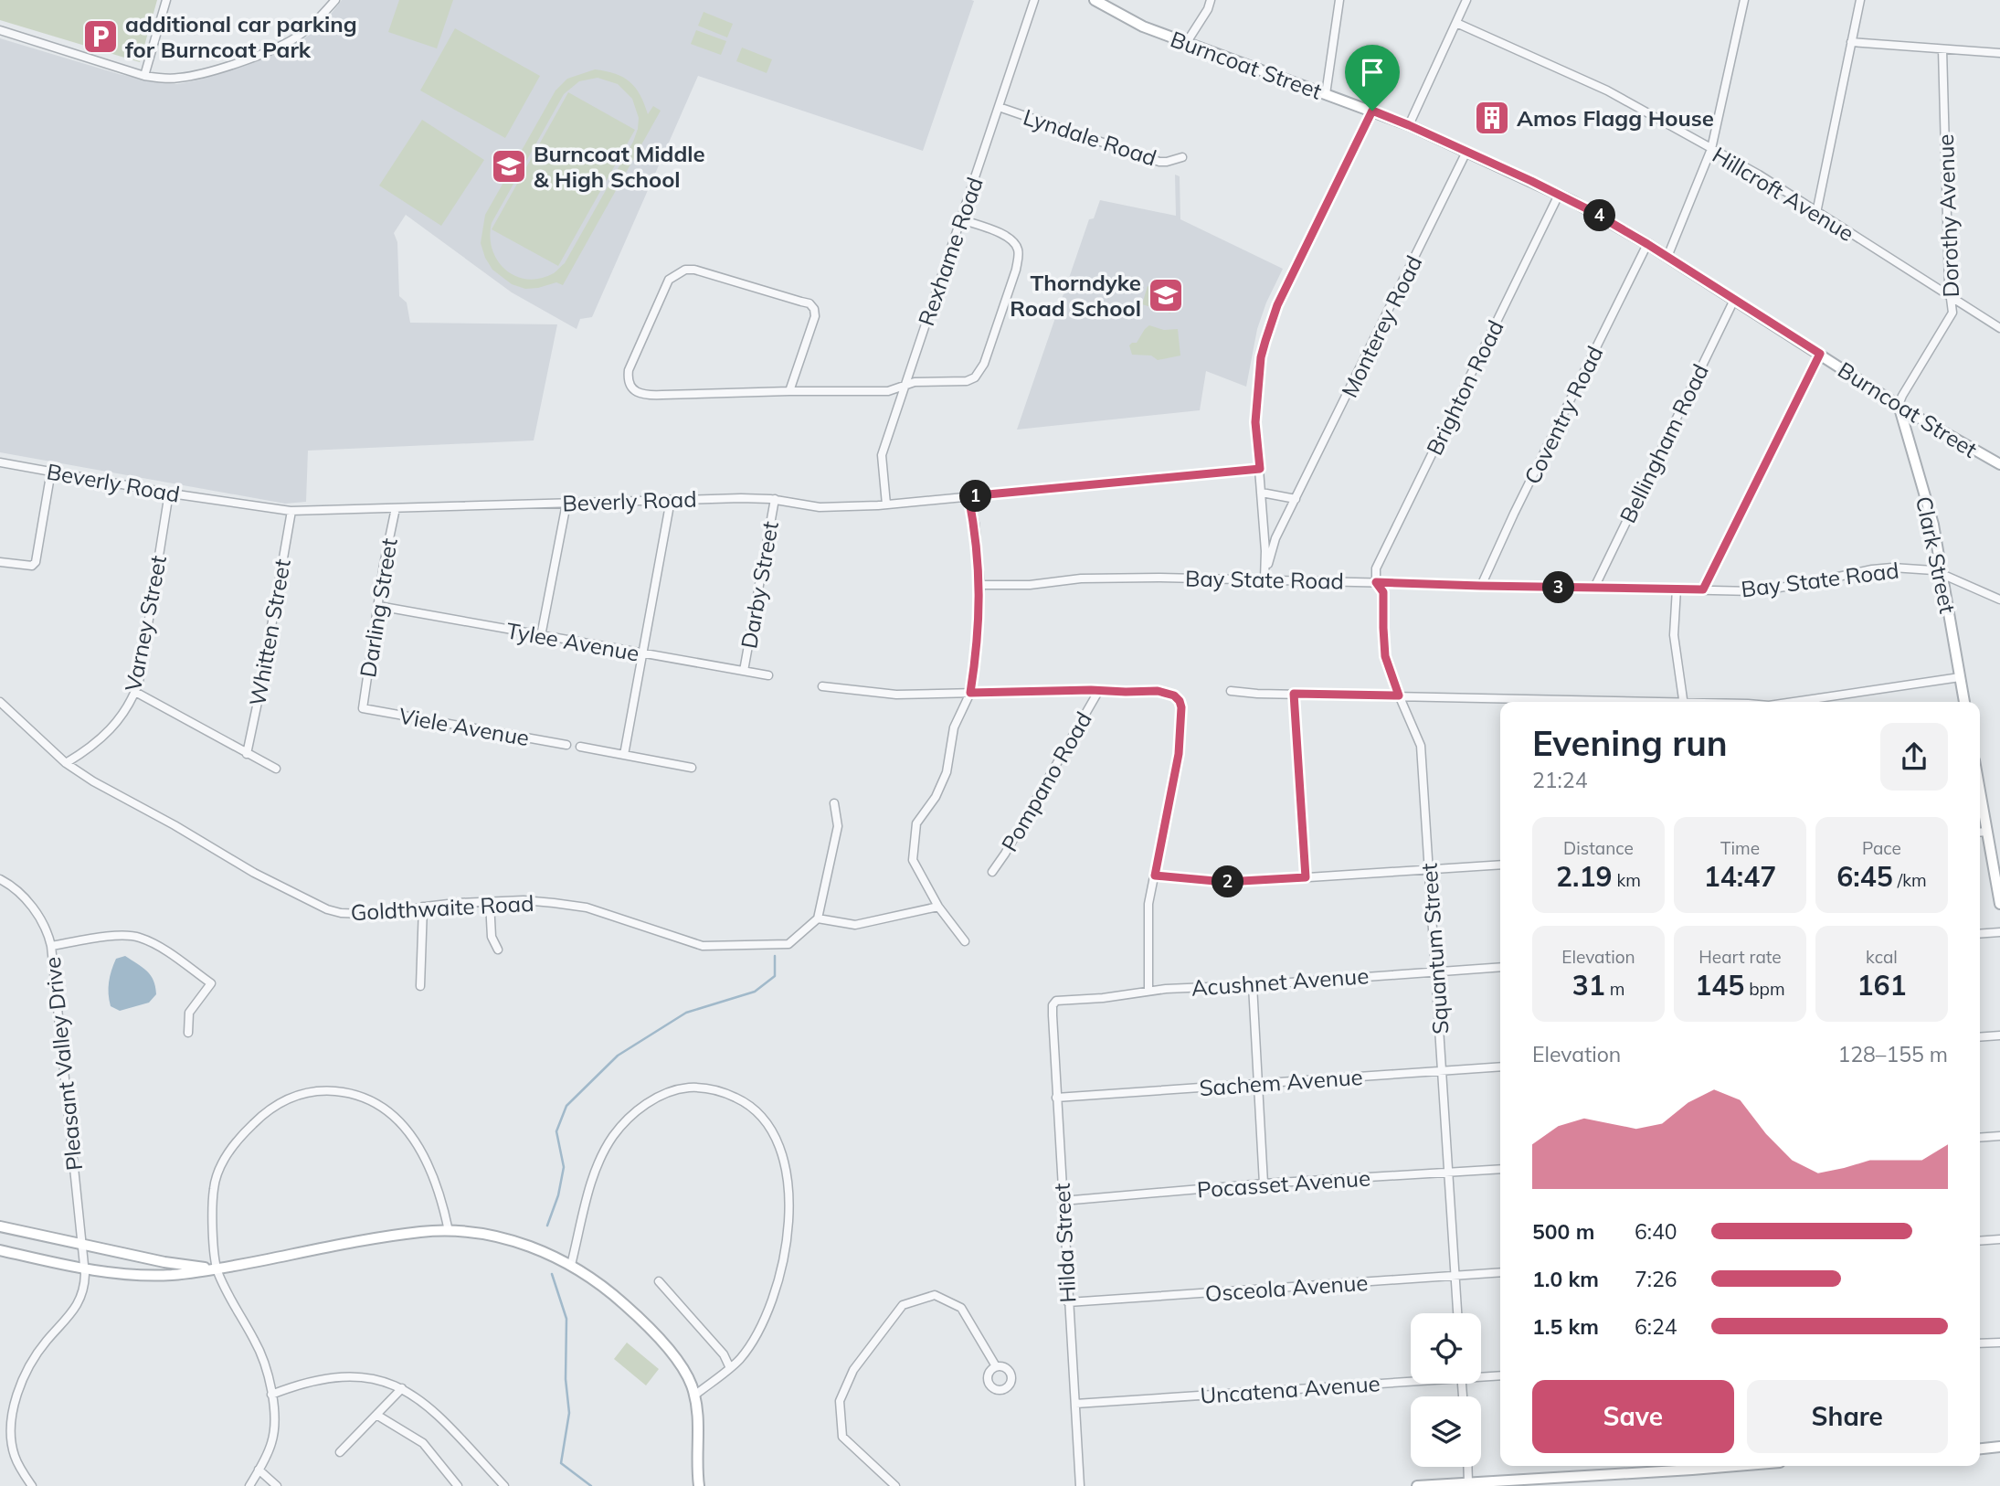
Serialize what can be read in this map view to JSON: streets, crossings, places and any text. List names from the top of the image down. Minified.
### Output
{"streets":{"street":["Burncoat Street","Lyndale Road","Hillcroft Avenue","Dorothy Avenue","Rexhame Road","Monterey Road","Brighton Road","Coventry Road","Bellingham Road","Beverly Road","Clark Street","Bay State Road","Darby Street","Darling Street","Varney Street","Whitten Street","Tylee Avenue","Viele Avenue","Pompano Road","Goldthwaite Road","Squantum Street","Acushnet Avenue","Pleasant Valley Drive","Sachem Avenue","Pocasset Avenue","Hilda Street","Osceola Avenue","Uncatena Avenue"]},"crossings":[["Burncoat Street","Dorothy Avenue"],["Burncoat Street","Monterey Road"],["Burncoat Street","Brighton Road"],["Burncoat Street","Coventry Road"],["Burncoat Street","Bellingham Road"],["Burncoat Street","Clark Street"],["Lyndale Road","Rexhame Road"],["Hillcroft Avenue","Dorothy Avenue"],["Dorothy Avenue","Clark Street"],["Rexhame Road","Beverly Road"],["Monterey Road","Bay State Road"],["Brighton Road","Bay State Road"],["Brighton Road","Squantum Street"],["Coventry Road","Bay State Road"],["Bellingham Road","Bay State Road"],["Beverly Road","Darby Street"],["Beverly Road","Darling Street"],["Beverly Road","Varney Street"],["Beverly Road","Whitten Street"],["Clark Street","Bay State Road"],["Bay State Road","Squantum Street"],["Darby Street","Tylee Avenue"],["Darling Street","Tylee Avenue"],["Darling Street","Viele Avenue"],["Varney Street","Goldthwaite Road"],["Squantum Street","Acushnet Avenue"],["Squantum Street","Sachem Avenue"],["Squantum Street","Pocasset Avenue"],["Squantum Street","Osceola Avenue"],["Acushnet Avenue","Hilda Street"],["Sachem Avenue","Hilda Street"],["Pocasset Avenue","Hilda Street"],["Hilda Street","Osceola Avenue"],["Hilda Street","Uncatena Avenue"]],"places":{"parking":["additional car parking for Burncoat Park"],"building":["Amos Flagg House"],"school or university":["Burncoat Middle & High School","Thorndyke Road School"]},"page":{"pins":["4","1","3","2"],"heading":["Evening run","21:24"],"stats":[["Distance","2.19 km"],["Time","14:47"],["Pace","6:45 /km"],["Elevation","31 m"],["Heart rate","145 bpm"],["kcal","161"]],"chart":["Elevation","128–155 m"],"list":[{"name":"500 m","note":"6:40"},{"name":"1.0 km","note":"7:26"},{"name":"1.5 km","note":"6:24"}],"buttons":["Save","Share"]}}
